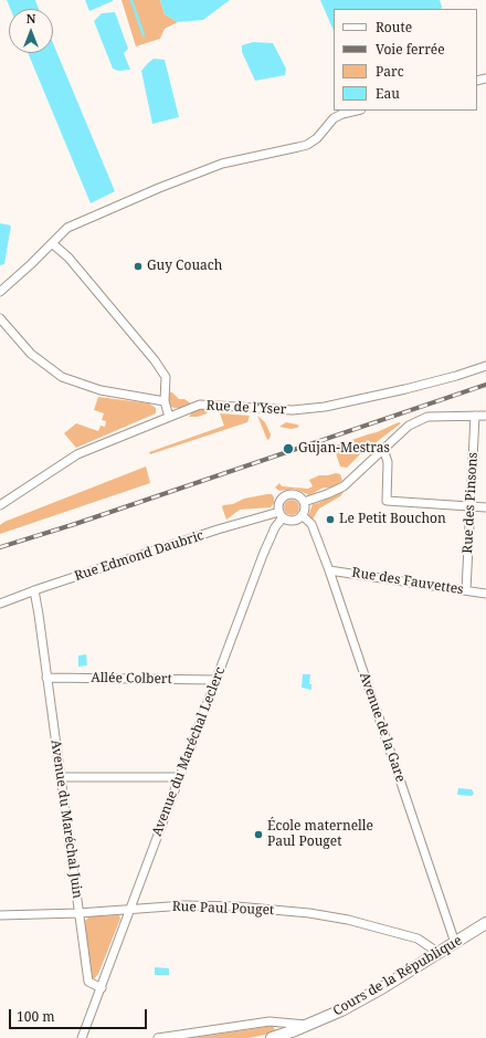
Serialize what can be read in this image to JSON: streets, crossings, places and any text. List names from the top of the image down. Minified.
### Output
{"streets":{"main road":["Cours de la République"],"street":["Rue de l'Yser","Rue des Pinsons","Rue Edmond Daubric","Rue des Fauvettes","Allée Colbert","Avenue de la Gare","Avenue du Maréchal Leclerc","Avenue du Maréchal Juin","Rue Paul Pouget"]},"crossings":[["Rue des Pinsons","Rue des Fauvettes"],["Rue Edmond Daubric","Avenue de la Gare"],["Rue Edmond Daubric","Avenue du Maréchal Leclerc"],["Rue Edmond Daubric","Avenue du Maréchal Juin"],["Rue des Fauvettes","Avenue de la Gare"],["Allée Colbert","Avenue du Maréchal Leclerc"],["Allée Colbert","Avenue du Maréchal Juin"],["Avenue de la Gare","Avenue du Maréchal Leclerc"],["Avenue de la Gare","Cours de la République"],["Avenue du Maréchal Leclerc","Avenue du Maréchal Juin"],["Avenue du Maréchal Leclerc","Rue Paul Pouget"],["Avenue du Maréchal Juin","Rue Paul Pouget"],["Rue Paul Pouget","Cours de la République"]],"places":["Guy Couach","Gujan-Mestras","Le Petit Bouchon","École maternelle Paul Pouget"],"legend":["Route","Voie ferrée","Parc","Eau"],"scale_bar":"100 m","north":"top"}
